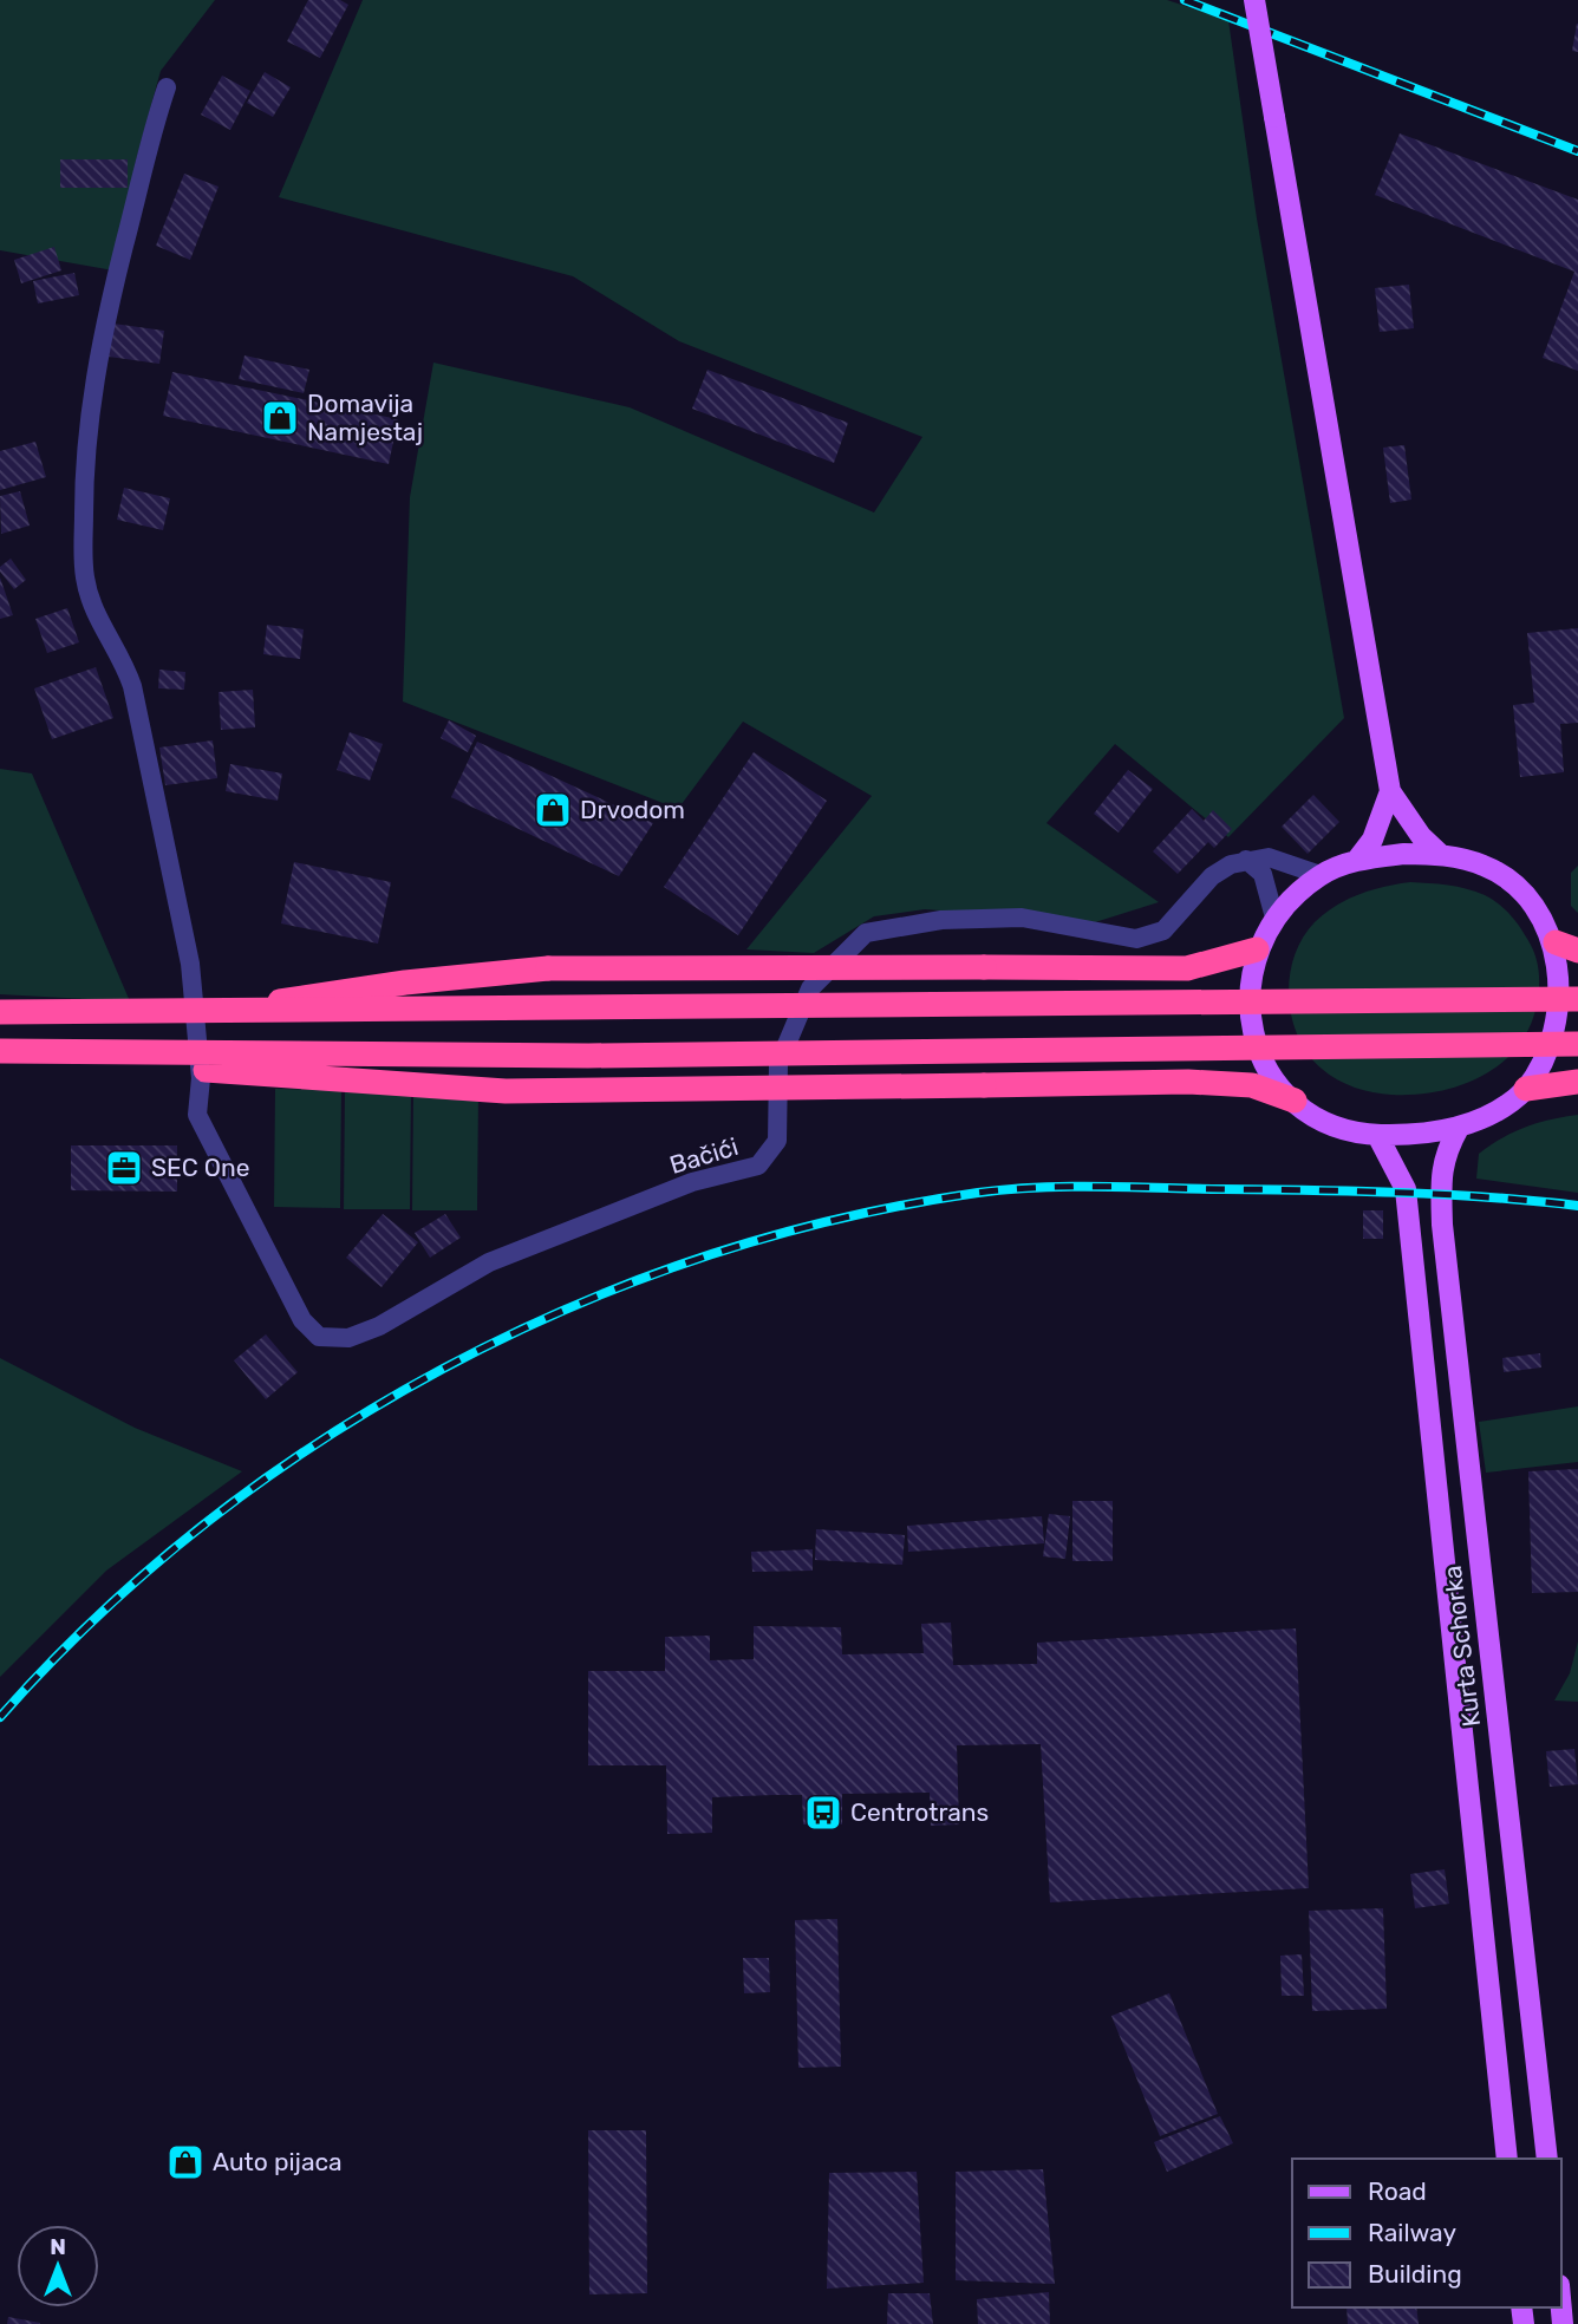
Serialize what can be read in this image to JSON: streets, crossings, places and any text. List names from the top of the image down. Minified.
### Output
{"streets":{"main road":["Kurta Schorka"],"street":["Bačići"]},"places":{"shop":["Domavija Namjestaj","Drvodom","Auto pijaca"],"office":["SEC One"],"bus stop":["Centrotrans"]},"legend":["Road","Railway","Building"],"north":"top"}
